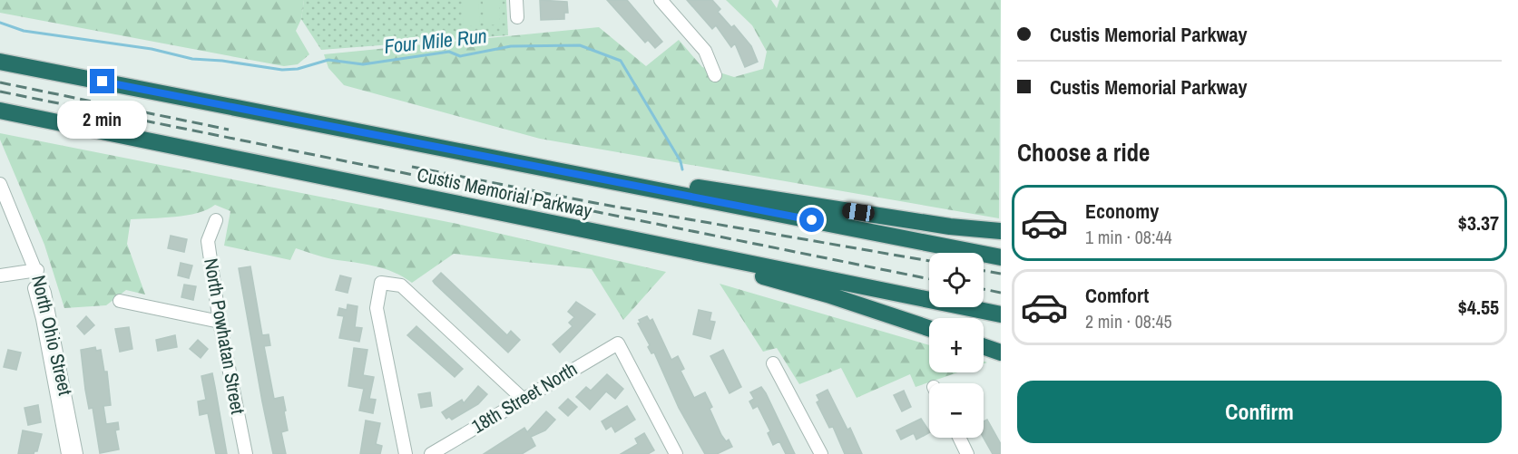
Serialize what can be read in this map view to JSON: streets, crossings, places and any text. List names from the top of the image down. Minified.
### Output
{"streets":{"highway":["Custis Memorial Parkway"],"street":["North Ohio Street","North Powhatan Street","18th Street North"]},"water":["Four Mile Run"],"page":{"banner":["Custis Memorial Parkway","Custis Memorial Parkway"],"bubble":"2 min","heading":"Choose a ride","list":[{"name":"Economy","note":"1 min · 08:44","value":"$3.37"},{"name":"Comfort","note":"2 min · 08:45","value":"$4.55"}],"map_buttons":["+","−"],"buttons":"Confirm"}}
